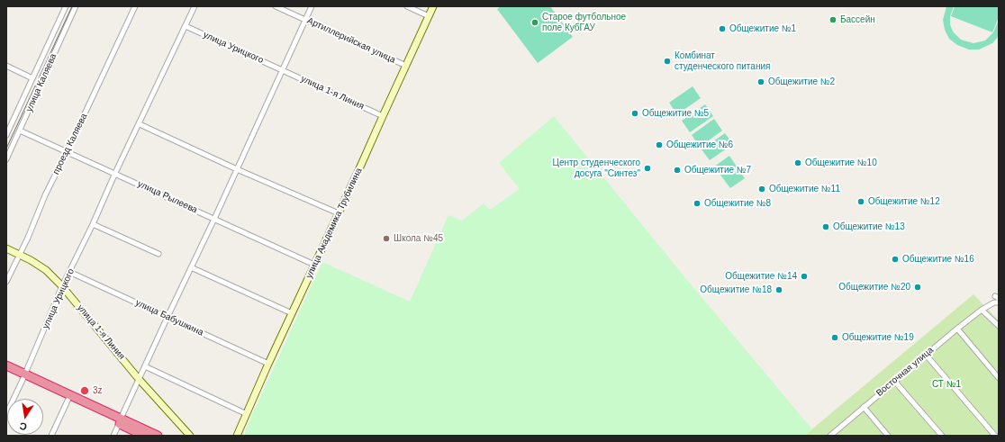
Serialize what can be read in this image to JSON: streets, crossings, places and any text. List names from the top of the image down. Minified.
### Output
{"streets":{"main road":["улица 1-я Линия","улица Академика Трубилина"],"street":["Артиллерийская улица","улица Урицкого","улица Каляева","проезд Каляева","улица Рылеева","улица Бабушкина","Восточная улица"]},"crossings":[["Артиллерийская улица","улица Академика Трубилина"],["улица Урицкого","улица 1-я Линия"],["улица Урицкого","улица Рылеева"],["улица Урицкого","улица Бабушкина"],["улица Каляева","улица Рылеева"],["улица 1-я Линия","улица Академика Трубилина"],["проезд Каляева","улица Рылеева"],["улица Рылеева","улица Академика Трубилина"],["улица Академика Трубилина","улица Бабушкина"]],"parks":["СТ №1"],"places":["Бассейн","Старое футбольное поле КубГАУ","Общежитие №1","Комбинат студенческого питания","Общежитие №2","Общежитие №5","Общежитие №6","Общежитие №10","Центр студенческого досуга \"Синтез\"","Общежитие №7","Общежитие №11","Общежитие №12","Общежитие №8","Общежитие №13","Школа №45","Общежитие №16","Общежитие №14","Общежитие №20","Общежитие №18","Общежитие №19","3z"],"north":"bottom"}
